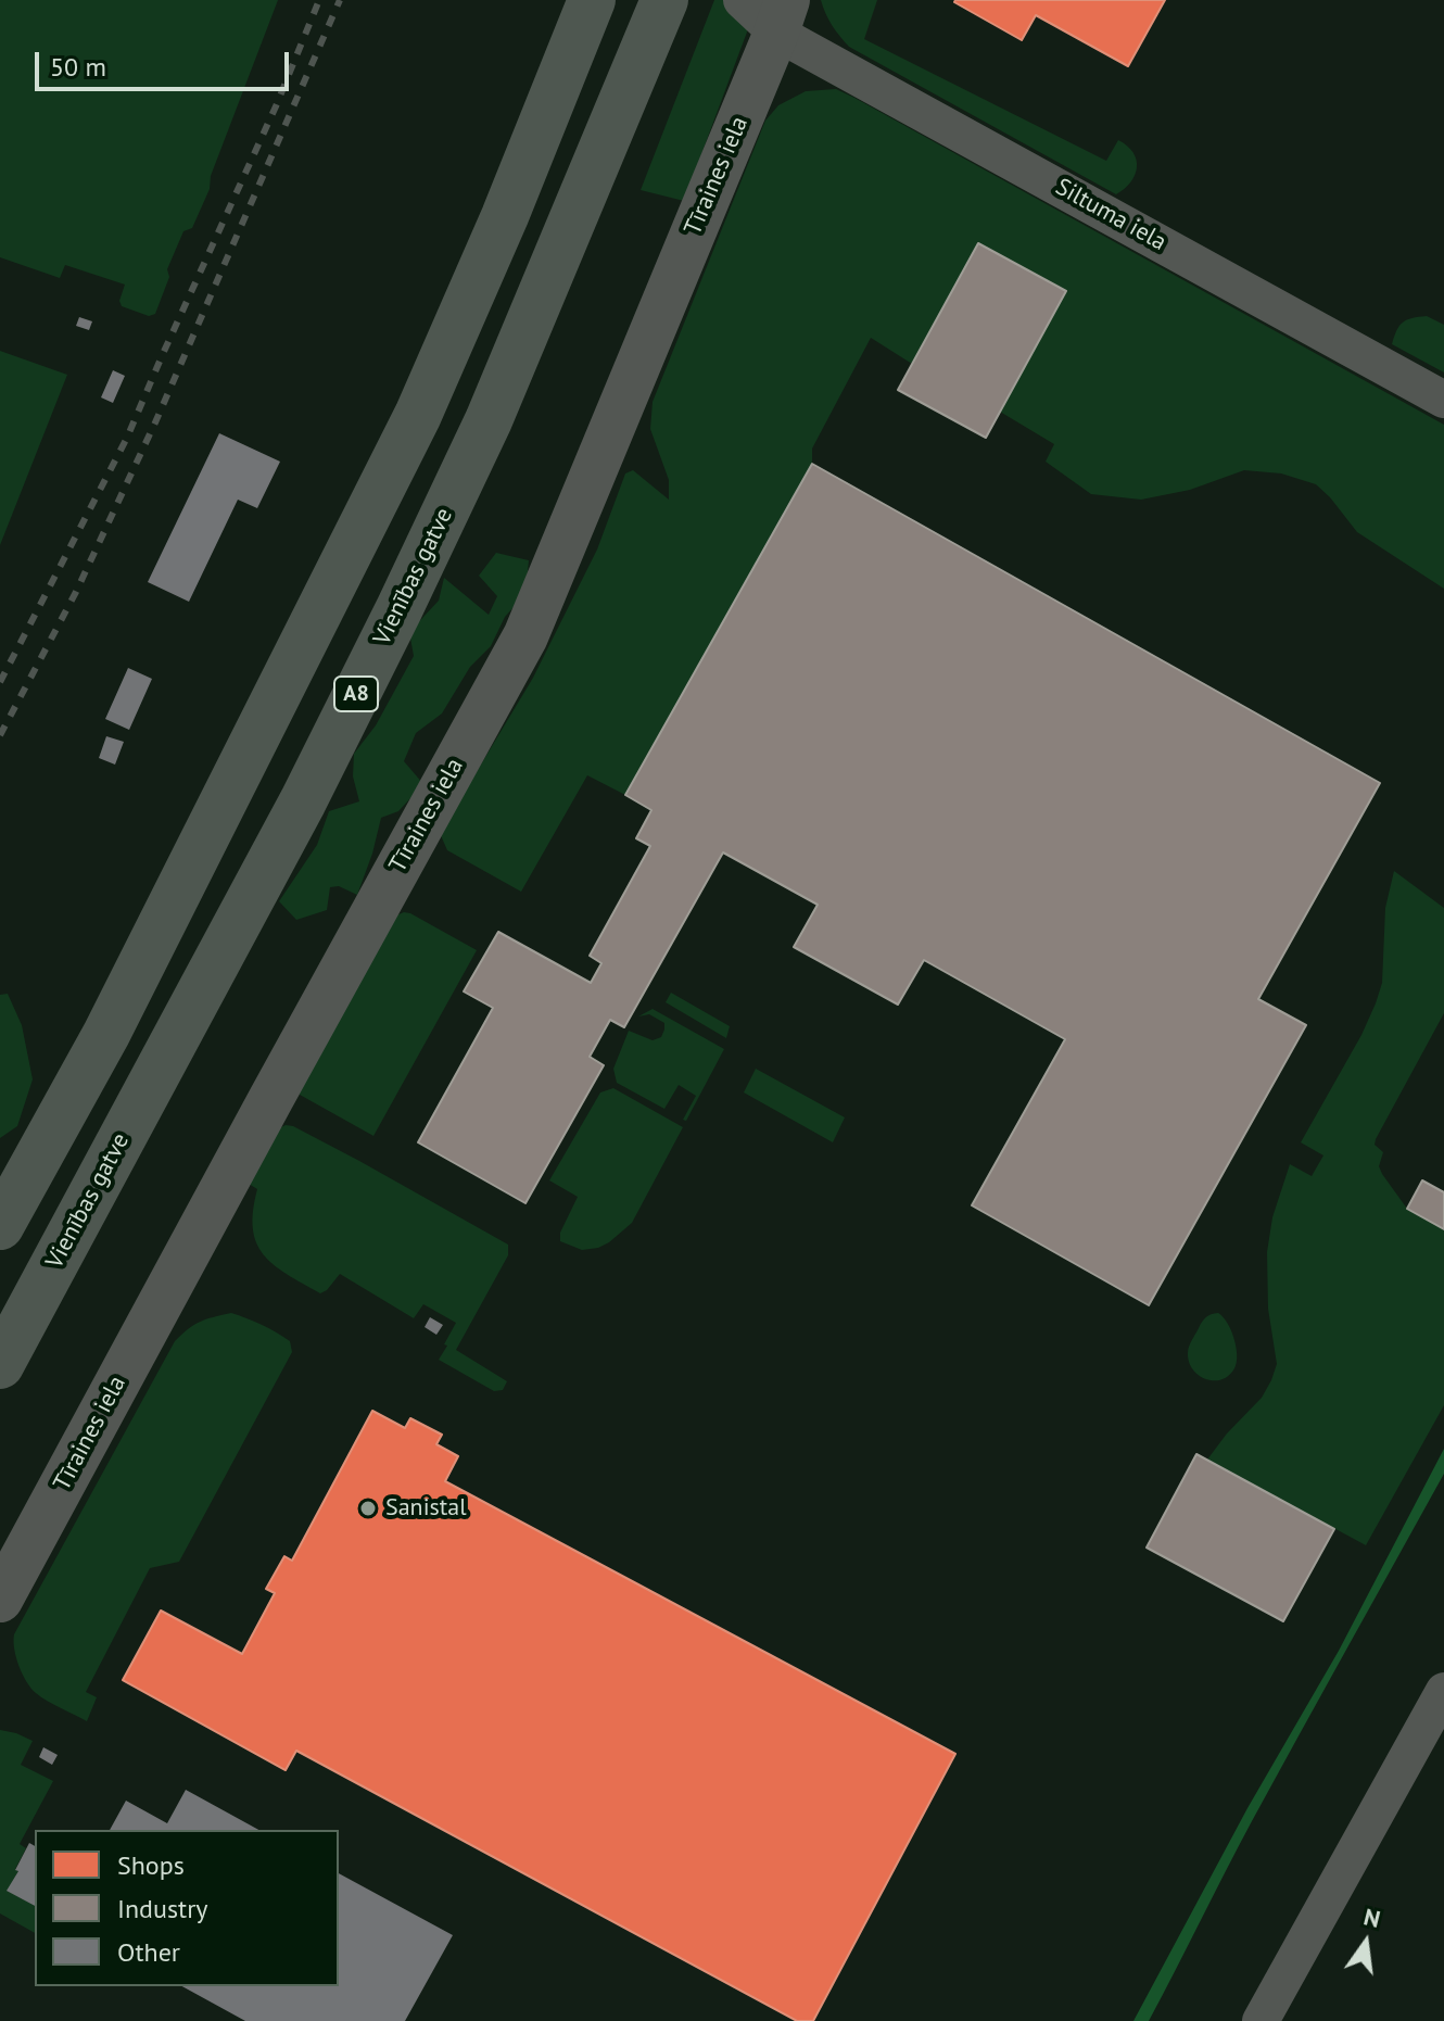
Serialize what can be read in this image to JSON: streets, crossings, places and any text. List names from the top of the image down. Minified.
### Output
{"streets":{"highway":["Vienības gatve","A8"],"street":["Tīraines iela","Siltuma iela"]},"crossings":[["Tīraines iela","Siltuma iela"]],"places":["Sanistal"],"legend":["Shops","Industry","Other"],"scale_bar":"50 m","north":"top"}
